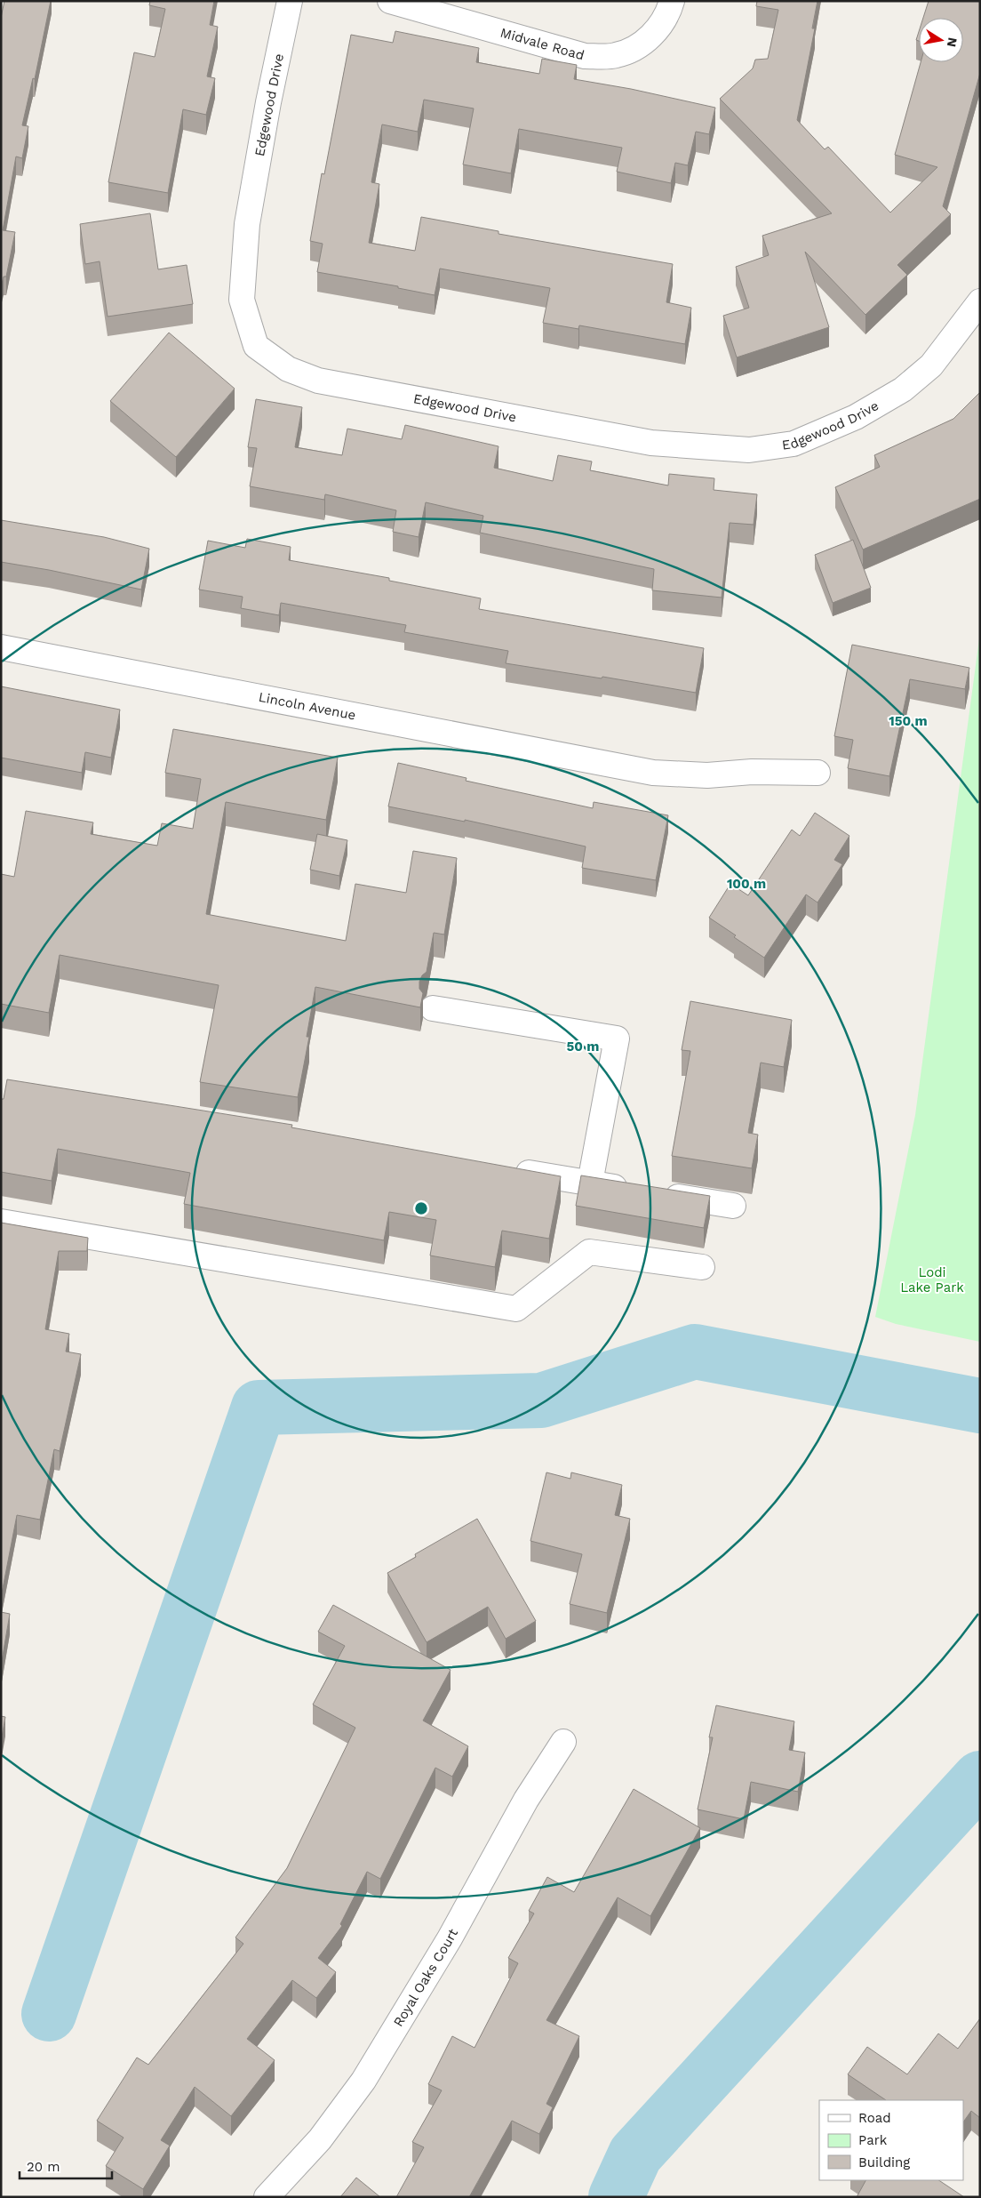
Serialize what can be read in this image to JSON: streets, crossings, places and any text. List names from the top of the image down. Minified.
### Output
{"streets":{"street":["Midvale Road","Edgewood Drive","Lincoln Avenue","Royal Oaks Court"]},"parks":["Lodi Lake Park"],"legend":["Road","Park","Building"],"scale_bar":"20 m","north":"right","rings":["150 m","100 m","50 m"]}
